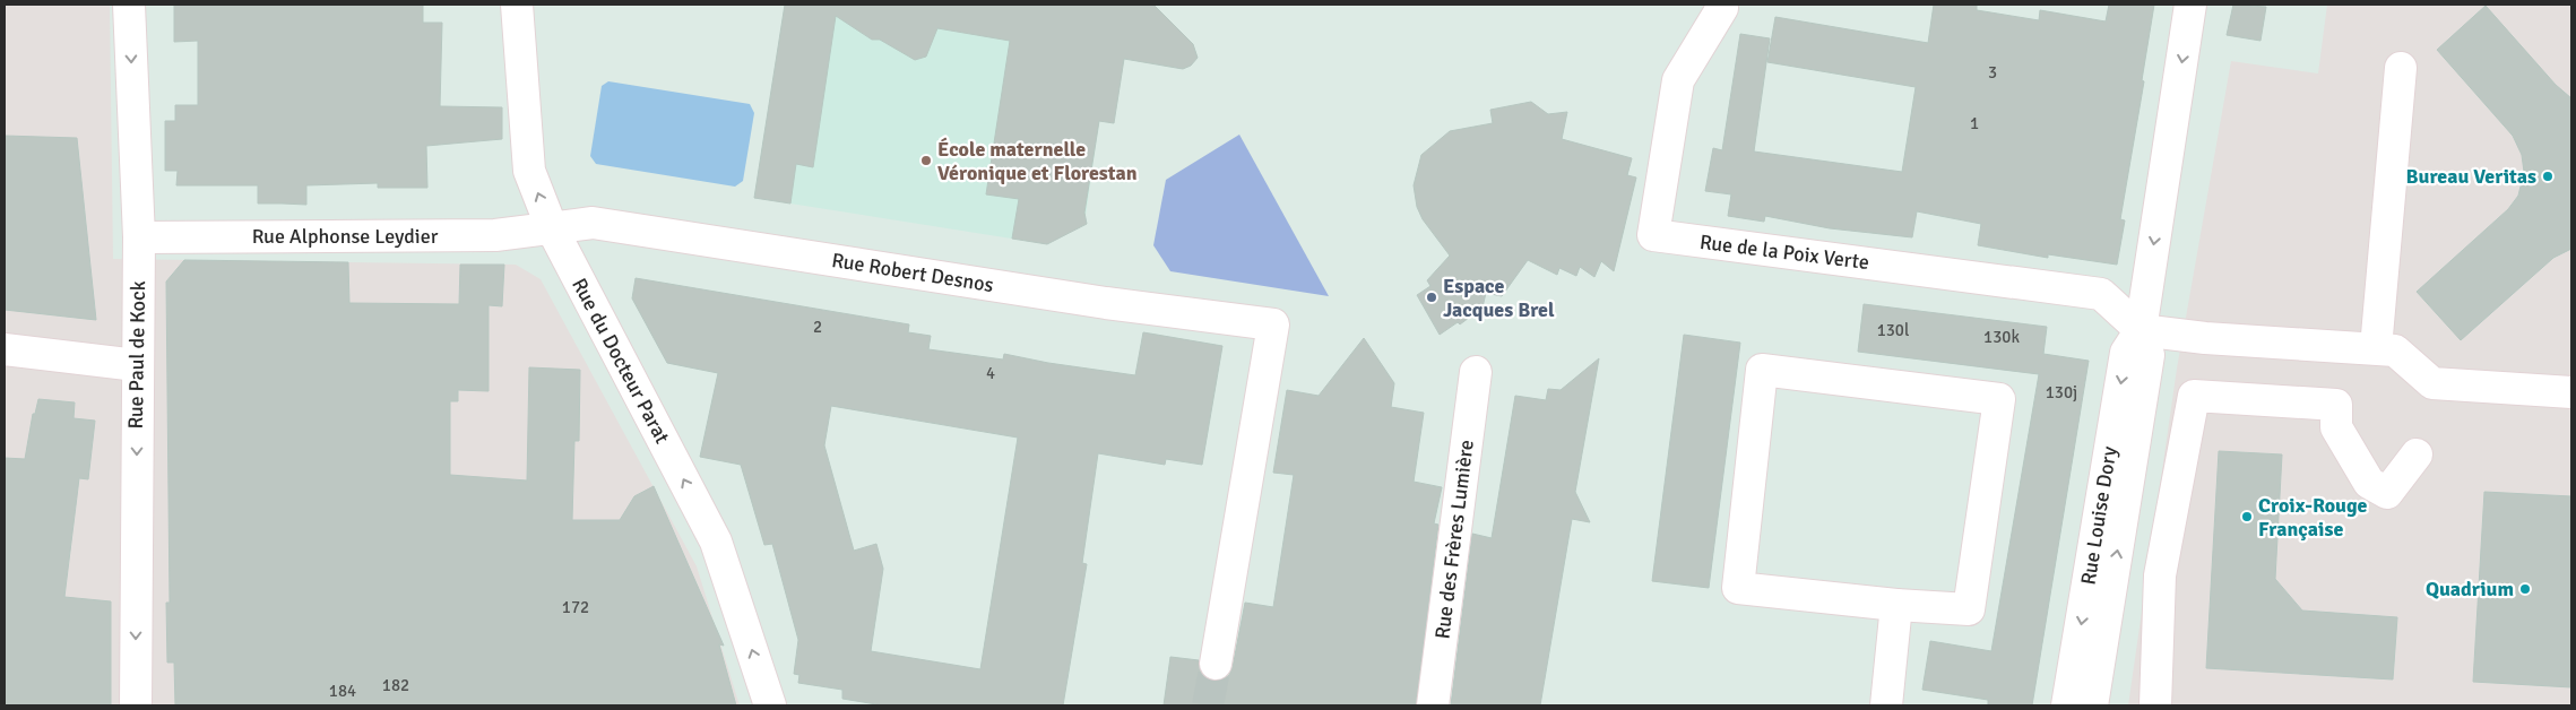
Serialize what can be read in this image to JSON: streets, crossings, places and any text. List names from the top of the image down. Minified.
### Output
{"streets":{"street":["Rue Alphonse Leydier","Rue de la Poix Verte","Rue Robert Desnos","Rue Paul de Kock","Rue du Docteur Parat","Rue Louise Dory","Rue des Frères Lumière"]},"crossings":[["Rue Alphonse Leydier","Rue Robert Desnos"],["Rue Alphonse Leydier","Rue Paul de Kock"],["Rue Alphonse Leydier","Rue du Docteur Parat"],["Rue de la Poix Verte","Rue Louise Dory"],["Rue Robert Desnos","Rue du Docteur Parat"]],"one_way":["Rue Paul de Kock","Rue du Docteur Parat"],"places":["École maternelle Véronique et Florestan","Bureau Veritas","Espace Jacques Brel","Croix-Rouge Française","Quadrium"],"house_numbers":["3","1","2","130l","130k","4","130j","172","182","184"]}
